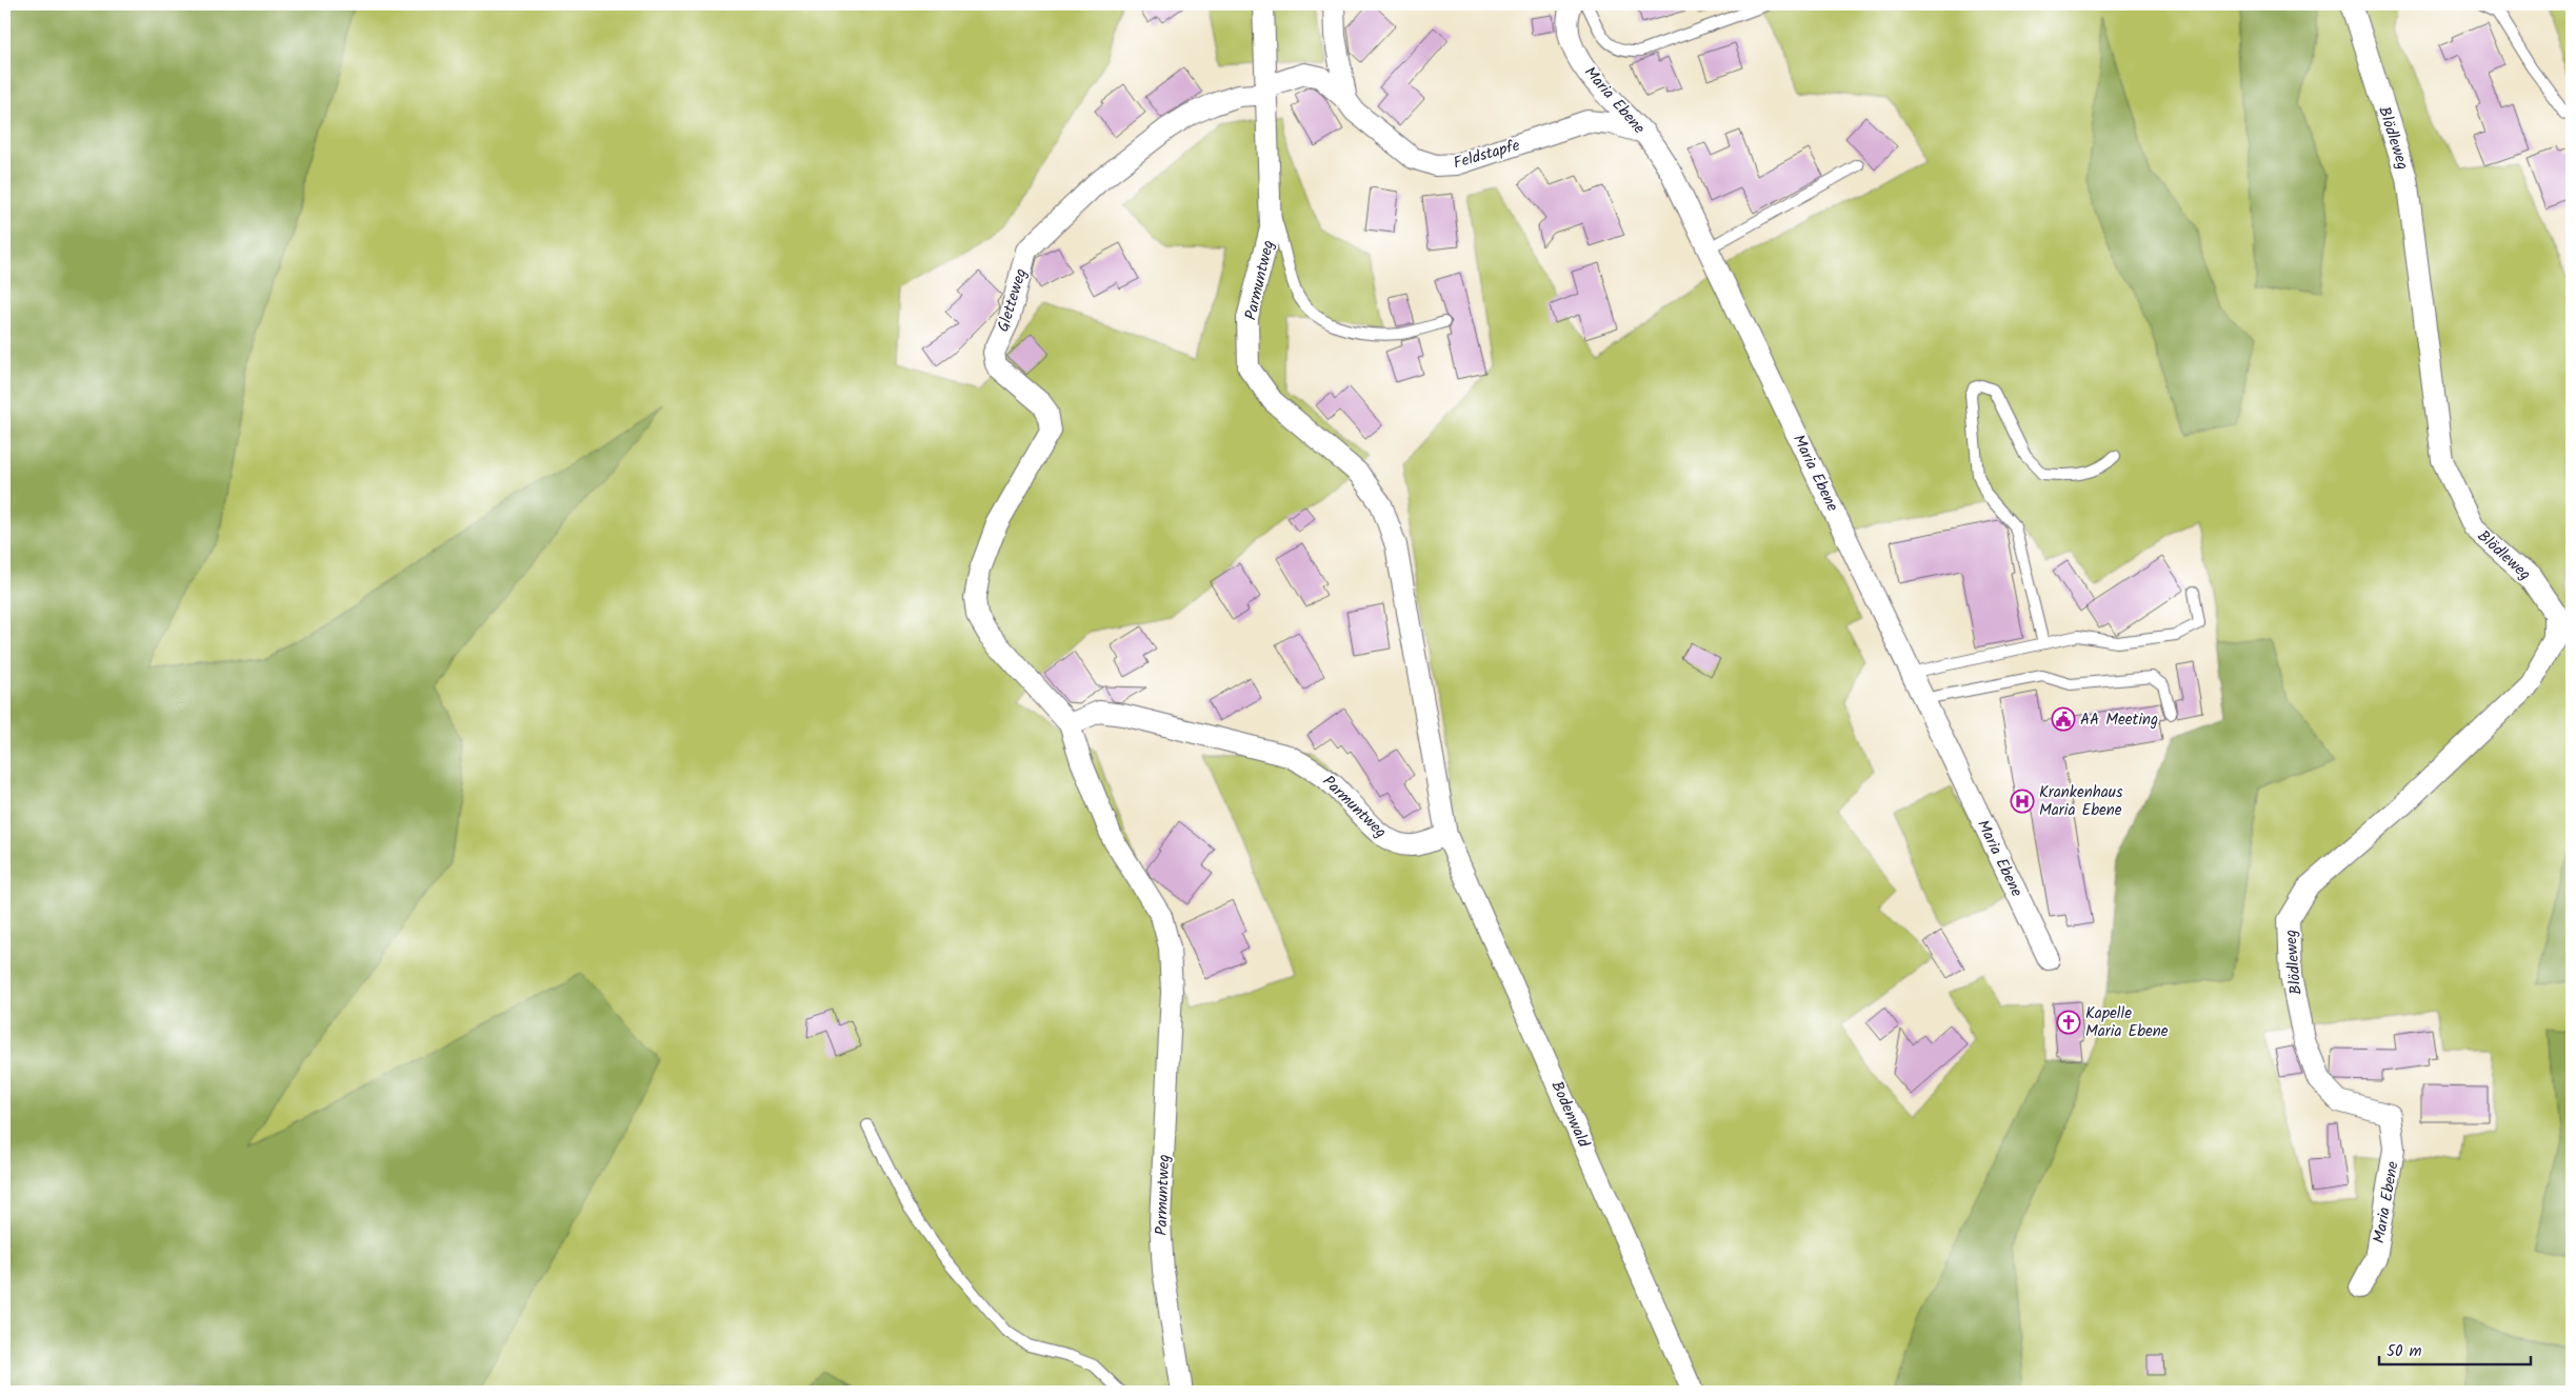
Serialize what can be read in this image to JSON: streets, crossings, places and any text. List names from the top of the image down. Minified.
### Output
{"streets":{"street":["Maria Ebene","Blödleweg","Feldstapfe","Parmuntweg","Gletteweg","Bodenwald"]},"crossings":[["Maria Ebene","Blödleweg"],["Maria Ebene","Feldstapfe"],["Feldstapfe","Parmuntweg"],["Feldstapfe","Gletteweg"],["Parmuntweg","Gletteweg"],["Parmuntweg","Bodenwald"]],"places":{"public building":["AA Meeting"],"hospital":["Krankenhaus Maria Ebene"],"church":["Kapelle Maria Ebene"]},"scale_bar":"50 m"}
